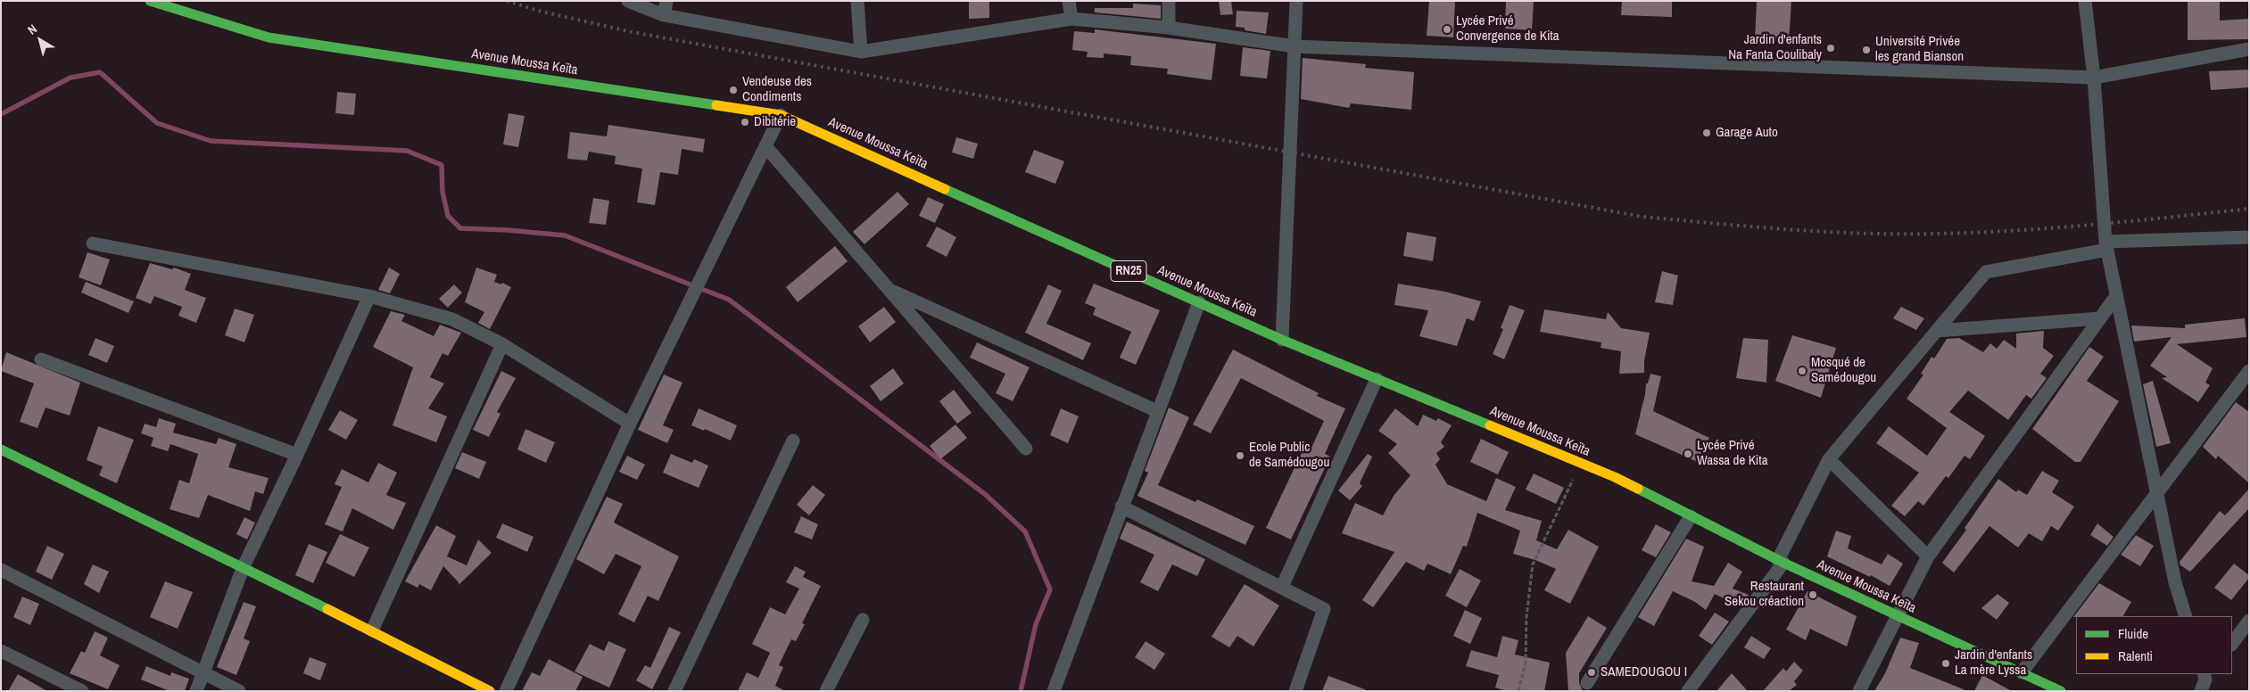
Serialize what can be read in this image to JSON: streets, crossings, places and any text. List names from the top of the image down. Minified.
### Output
{"streets":{"main road":["Avenue Moussa Keïta","RN25"]},"places":["Lycée Privé Convergence de Kita","Jardin d'enfants Na Fanta Coulibaly","Université Privée les grand Bianson","Vendeuse des Condiments","Dibitérie","Garage Auto","Mosqué de Samédougou","Lycée Privé Wassa de Kita","Ecole Public de Samédougou","Restaurant Sekou créaction","Jardin d'enfants La mère Lyssa","SAMEDOUGOU I"],"legend":["Fluide","Ralenti"],"north":"top left"}
